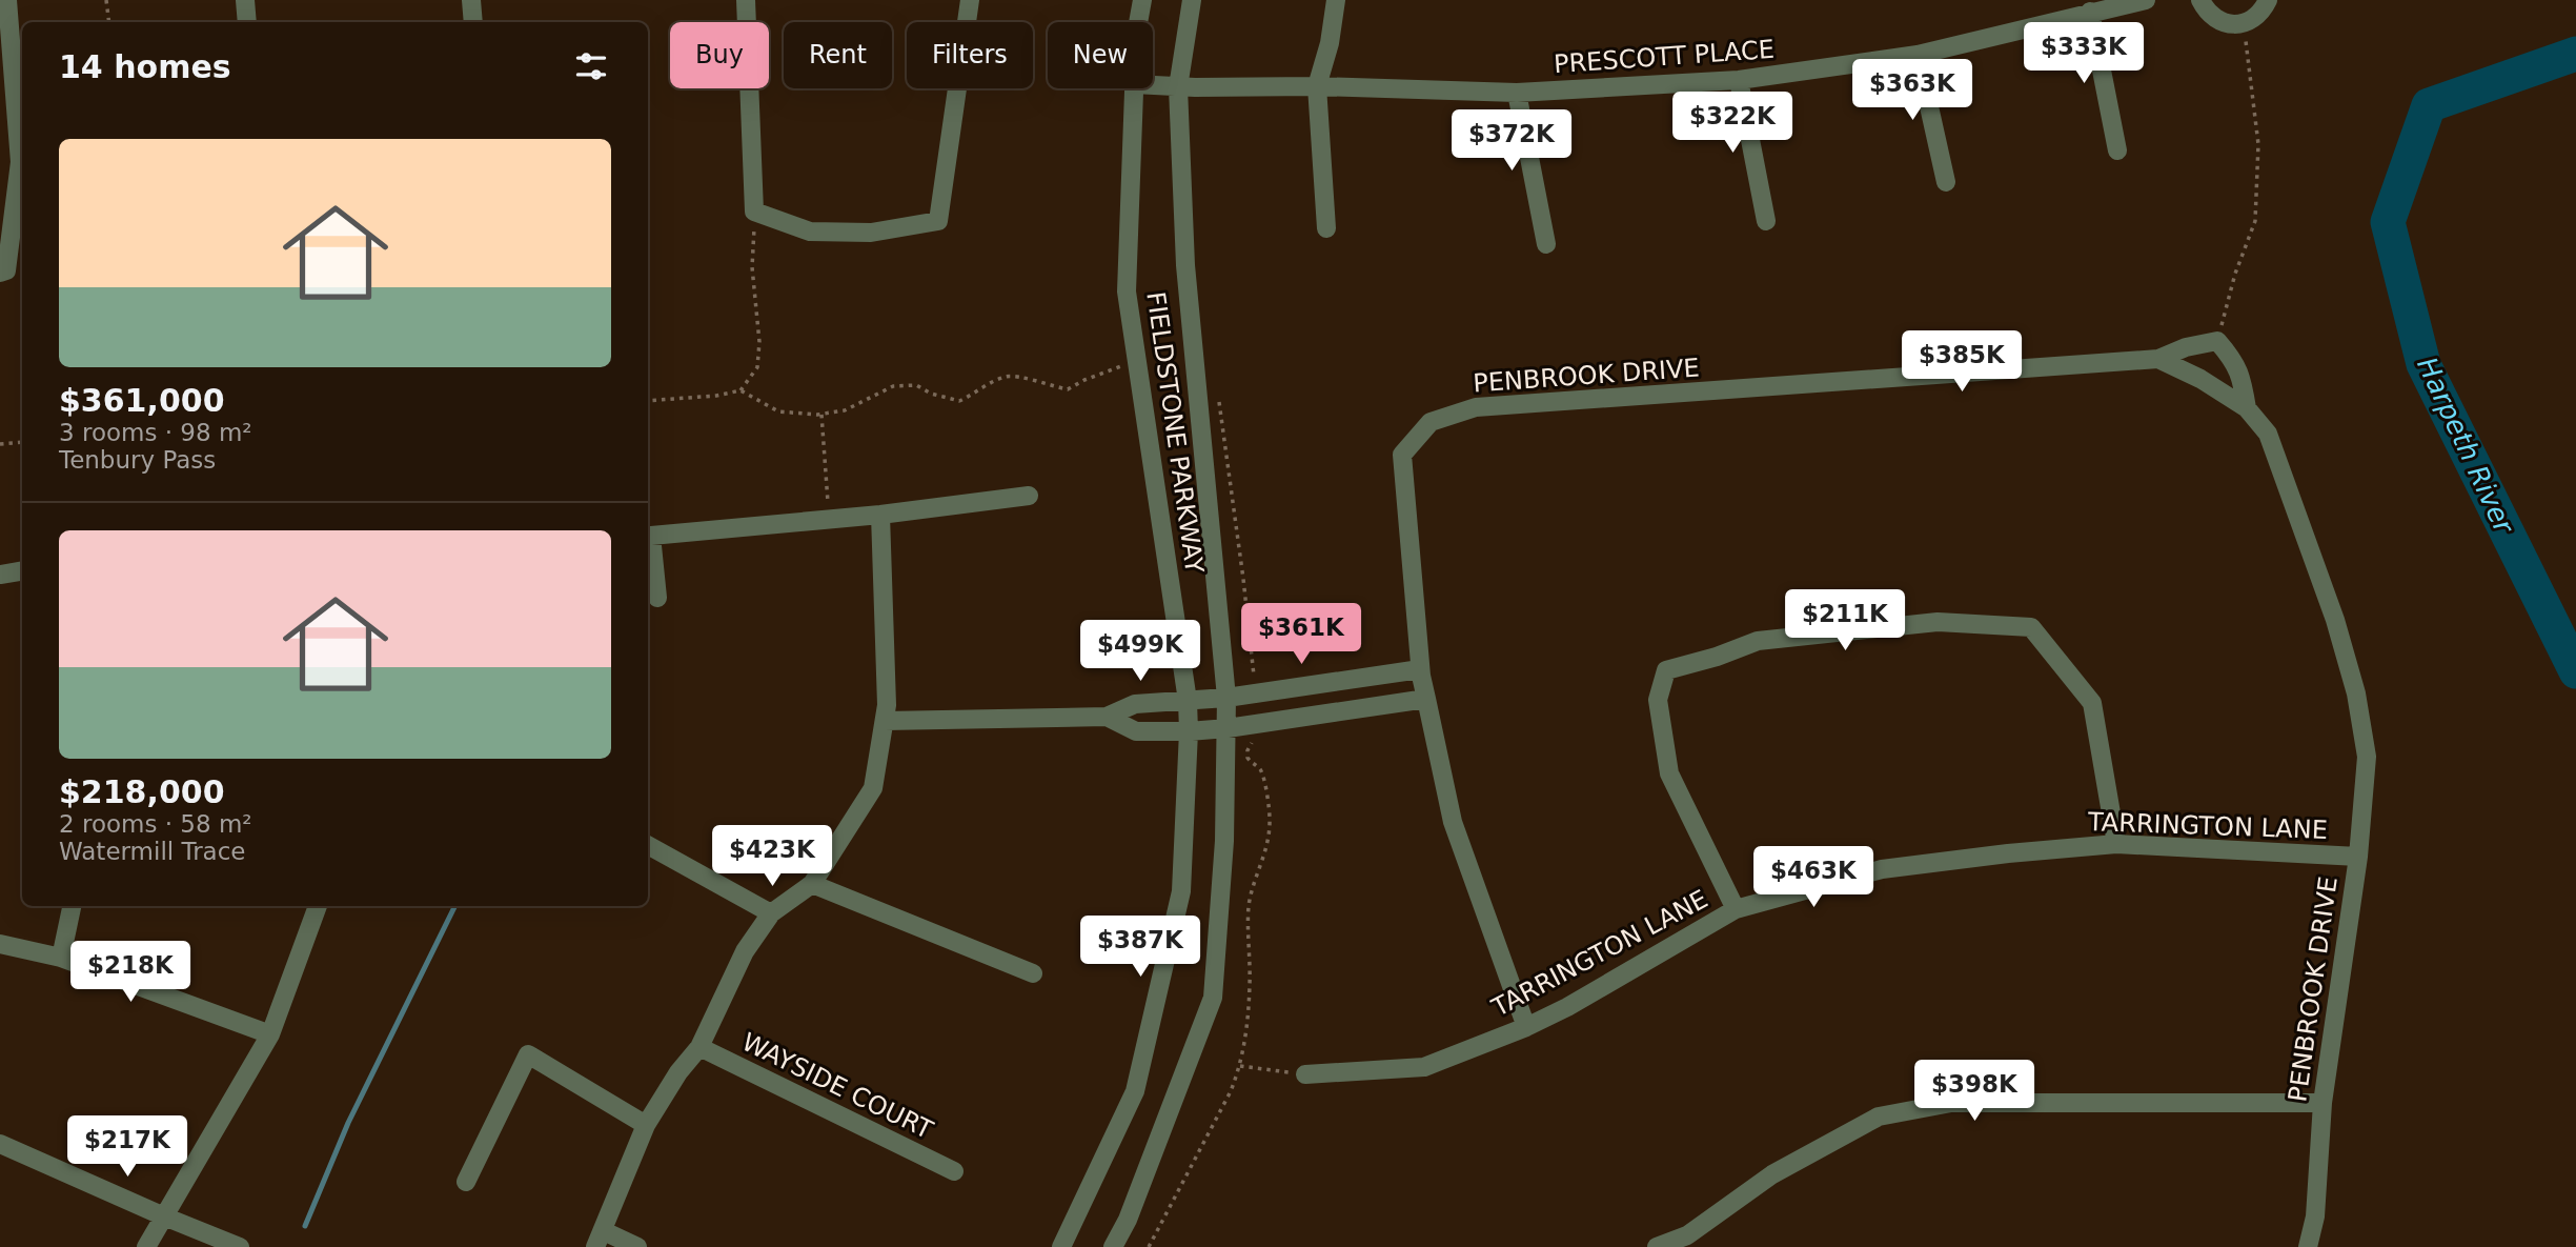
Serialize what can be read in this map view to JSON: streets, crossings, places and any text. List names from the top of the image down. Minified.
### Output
{"streets":{"street":["PRESCOTT PLACE","PENBROOK DRIVE","FIELDSTONE PARKWAY","TARRINGTON LANE","WAYSIDE COURT"]},"crossings":[["PRESCOTT PLACE","FIELDSTONE PARKWAY"],["PENBROOK DRIVE","TARRINGTON LANE"]],"water":["Harpeth River"],"page":{"price":["$333K","$363K","$322K","$372K","$385K","$211K","$361K","$499K","$423K","$463K","$387K","$218K","$398K","$217K"],"chip":["Buy","Rent","Filters","New"],"heading":"14 homes","list":[{"name":"$361,000","note":"3 rooms · 98 m² · Tenbury Pass"},{"name":"$218,000","note":"2 rooms · 58 m² · Watermill Trace"}]}}
